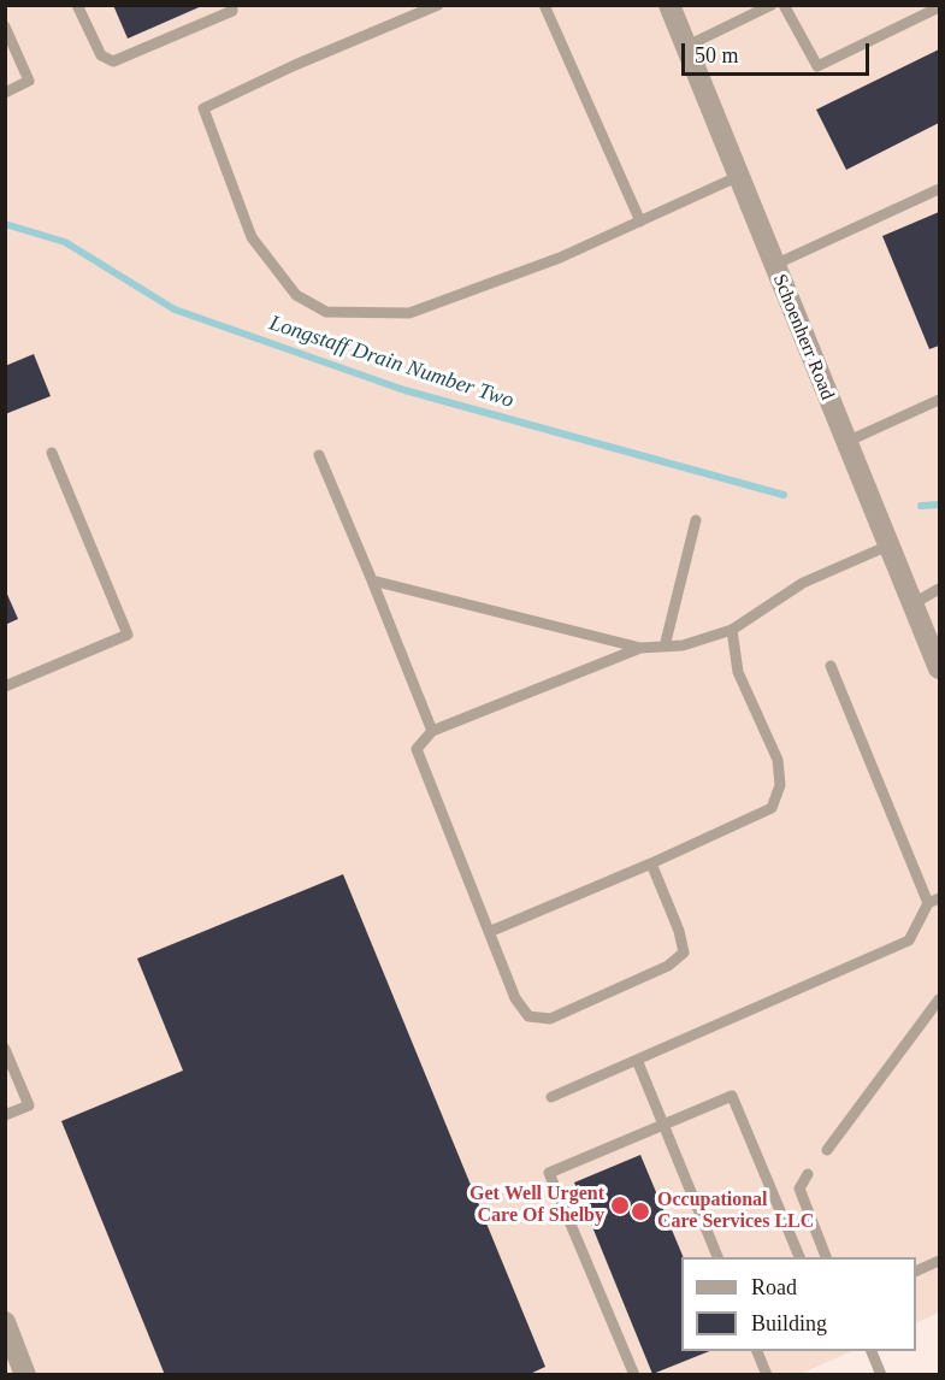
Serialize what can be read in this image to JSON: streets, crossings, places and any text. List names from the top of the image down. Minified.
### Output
{"streets":{"street":["Schoenherr Road"]},"water":["Longstaff Drain Number Two"],"places":["Get Well Urgent Care Of Shelby","Occupational Care Services LLC"],"legend":["Road","Building"],"scale_bar":"50 m"}
